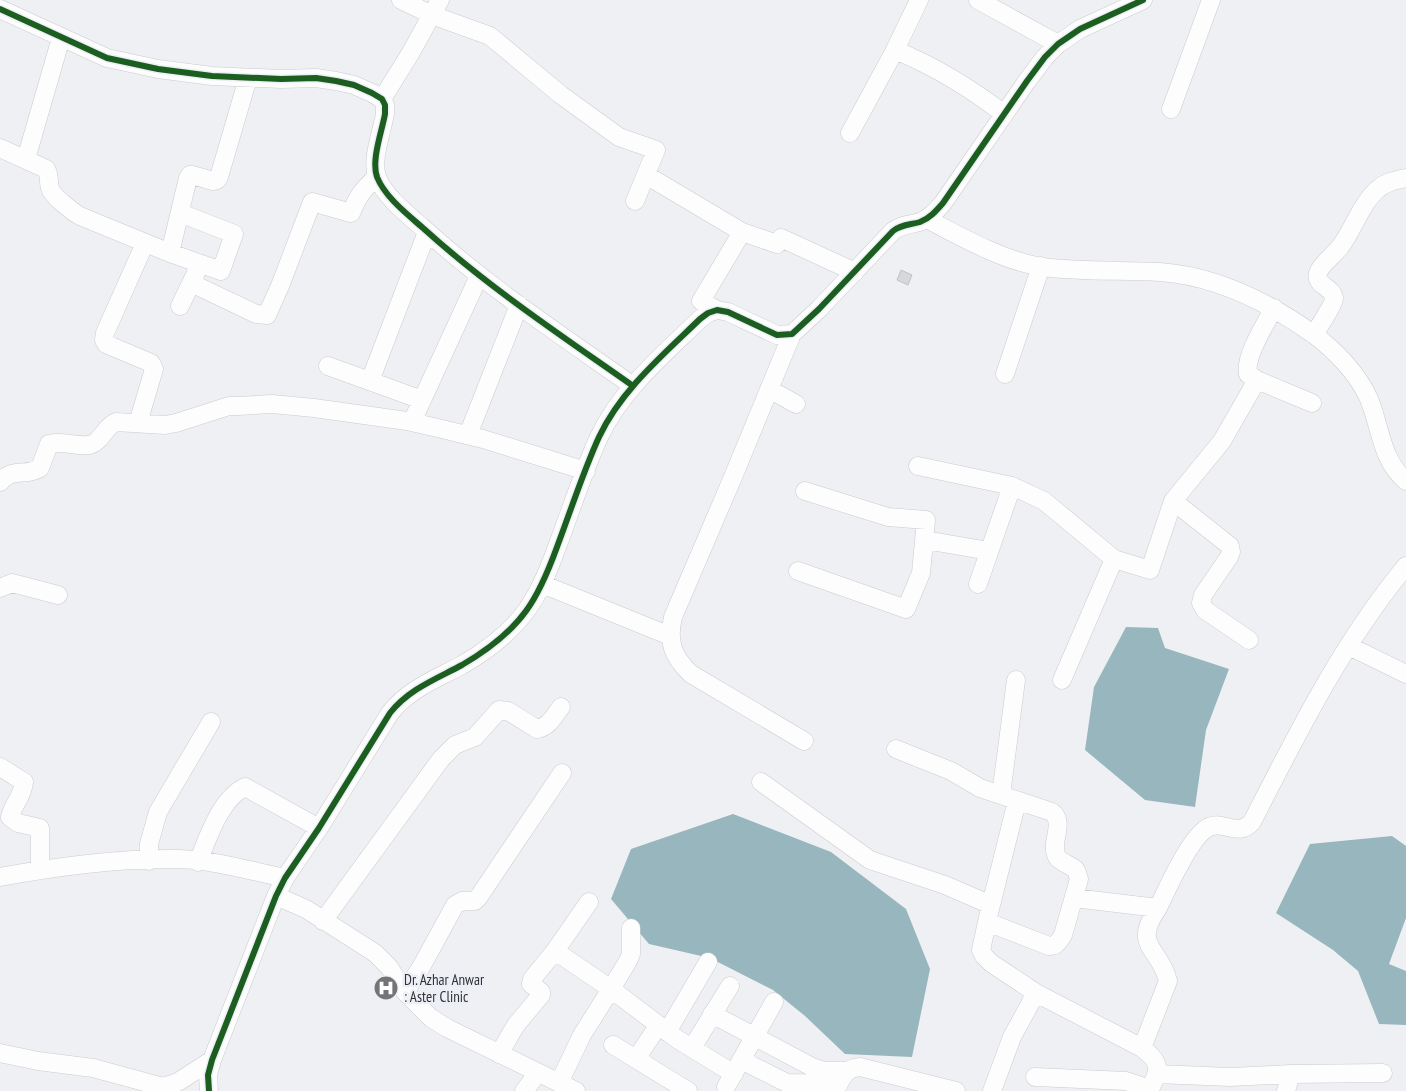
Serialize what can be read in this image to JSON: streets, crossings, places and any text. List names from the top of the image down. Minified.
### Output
{"places":{"hospital":["Dr. Azhar Anwar : Aster Clinic"]}}
